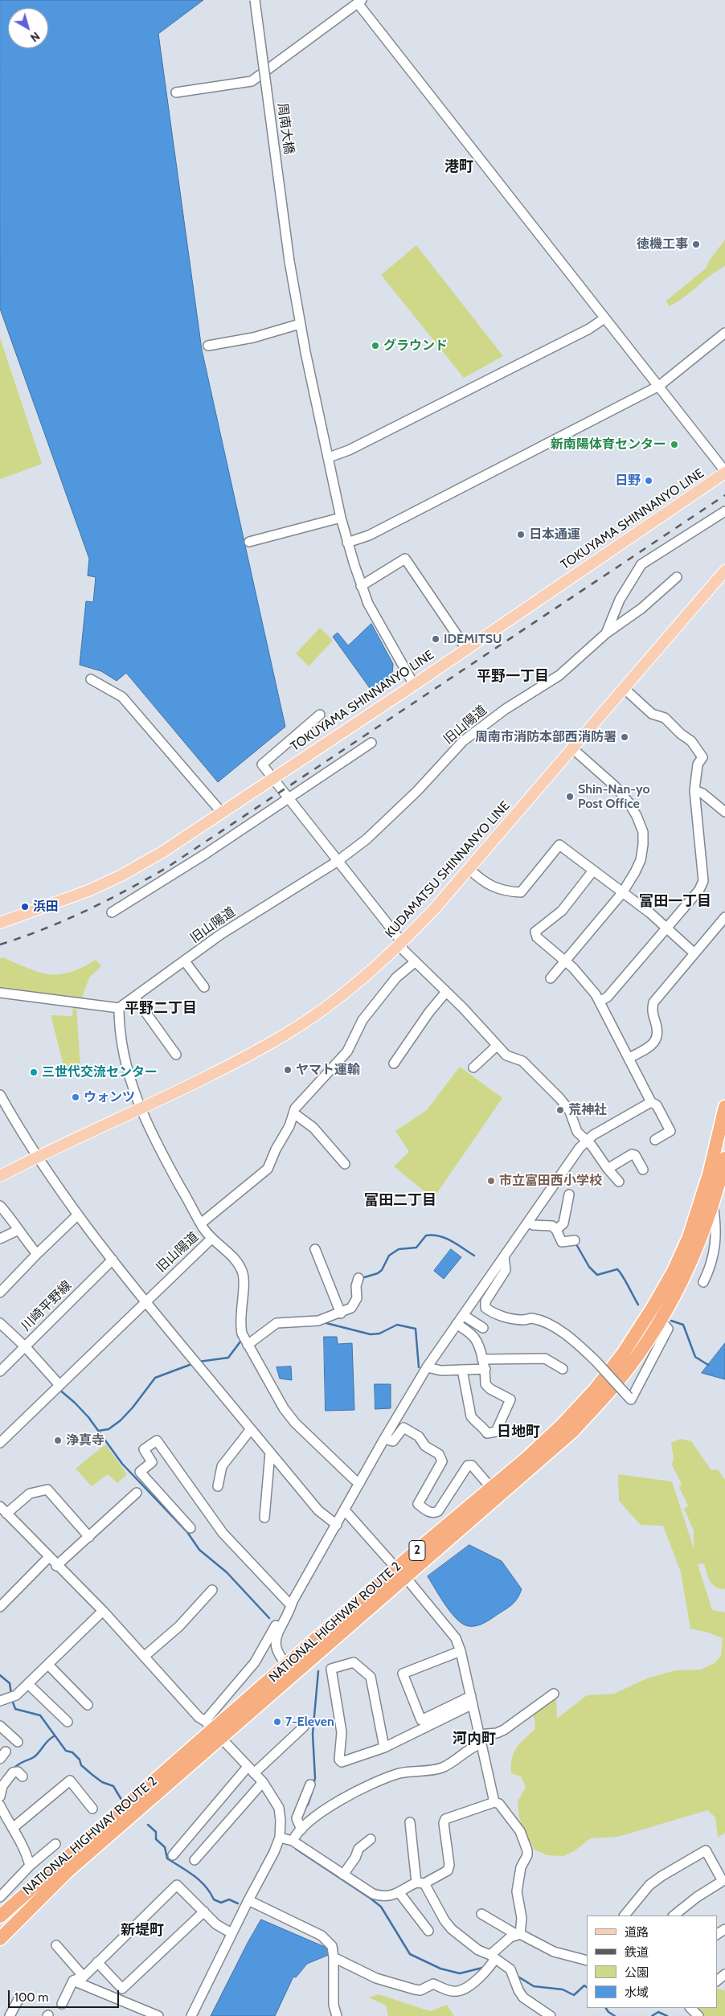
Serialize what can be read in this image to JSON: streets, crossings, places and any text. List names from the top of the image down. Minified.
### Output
{"streets":{"highway":["2","NATIONAL HIGHWAY ROUTE 2"],"main road":["TOKUYAMA SHINNANYO LINE","KUDAMATSU SHINNANYO LINE"],"street":["周南大橋","旧山陽道","川崎平野線"]},"crossings":[["周南大橋","TOKUYAMA SHINNANYO LINE"],["旧山陽道","KUDAMATSU SHINNANYO LINE"]],"districts":["港町","平野一丁目","富田一丁目","平野二丁目","富田二丁目","日地町","河内町","新堤町"],"places":["徳機工事","グラウンド","新南陽体育センター","日野","日本通運","IDEMITSU","周南市消防本部西消防署","Shin-Nan-yo Post Office","浜田","ヤマト運輸","三世代交流センター","ウォンツ","荒神社","市立富田西小学校","浄真寺","7-Eleven"],"legend":["道路","鉄道","公園","水域"],"scale_bar":"100 m","north":"bottom right"}
